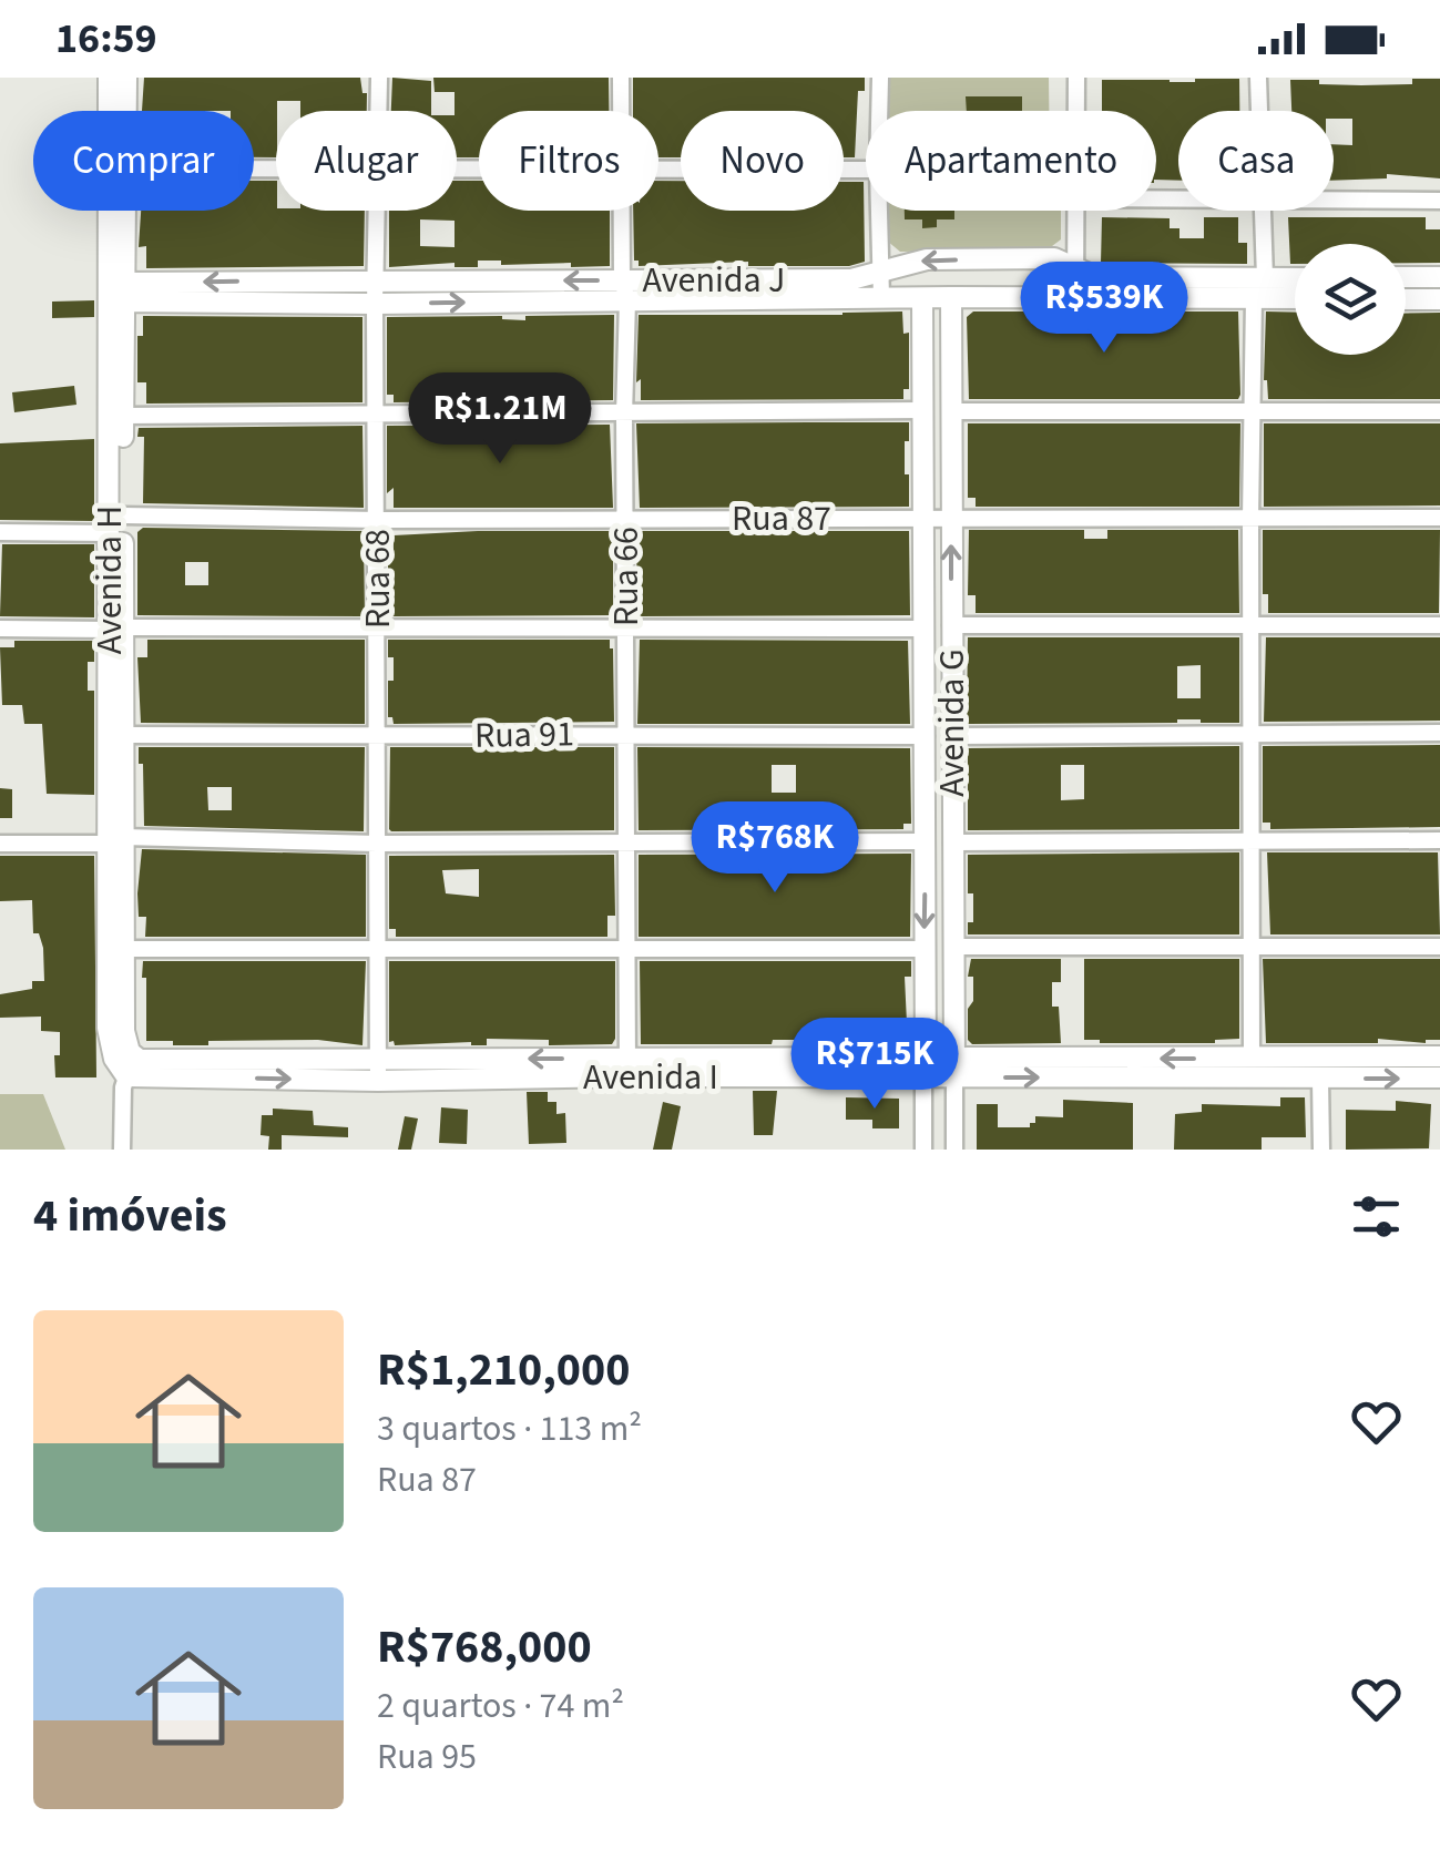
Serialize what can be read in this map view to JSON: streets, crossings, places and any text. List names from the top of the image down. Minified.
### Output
{"streets":{"street":["Avenida J","Rua 87","Rua 66","Rua 68","Avenida H","Avenida G","Rua 91","Avenida I"]},"crossings":[["Avenida J","Rua 66"],["Avenida J","Rua 68"],["Avenida J","Avenida H"],["Avenida J","Avenida G"],["Rua 87","Rua 66"],["Rua 87","Rua 68"],["Rua 87","Avenida H"],["Rua 87","Avenida G"],["Rua 66","Rua 91"],["Rua 66","Avenida I"],["Rua 68","Rua 91"],["Rua 68","Avenida I"],["Avenida H","Rua 91"],["Avenida H","Avenida I"],["Avenida G","Rua 91"],["Avenida G","Avenida I"]],"page":{"status":"16:59","chip":["Comprar","Alugar","Filtros","Novo","Apartamento","Casa"],"price":["R$539K","R$1.21M","R$768K","R$715K"],"heading":"4 imóveis","list":[{"name":"R$1,210,000","note":"3 quartos · 113 m² · Rua 87"},{"name":"R$768,000","note":"2 quartos · 74 m² · Rua 95"}]}}
